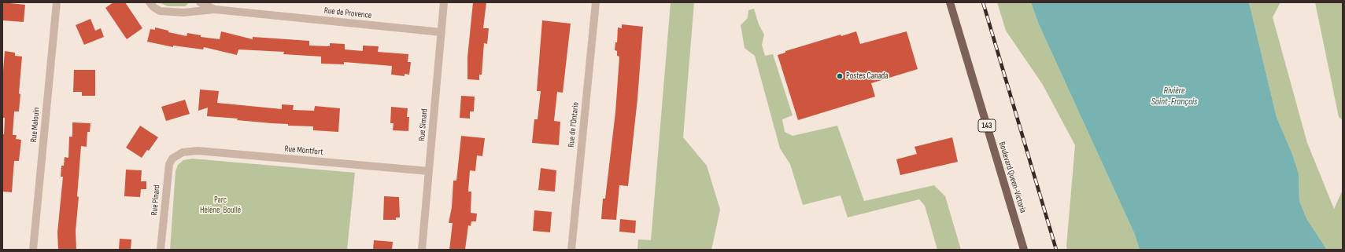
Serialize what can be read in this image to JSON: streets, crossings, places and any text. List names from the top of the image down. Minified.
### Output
{"streets":{"main road":["143","Boulevard Queen-Victoria"],"street":["Rue de Provence","Rue Malouin","Rue Simard","Rue de l'Ontario","Rue Montfort","Rue Pinard"]},"crossings":[["Rue de Provence","Rue Simard"],["Rue Simard","Rue Montfort"],["Rue Montfort","Rue Pinard"]],"water":["Rivière Saint-François"],"parks":["Parc Hélène-Boullé"],"places":["Postes Canada"]}
